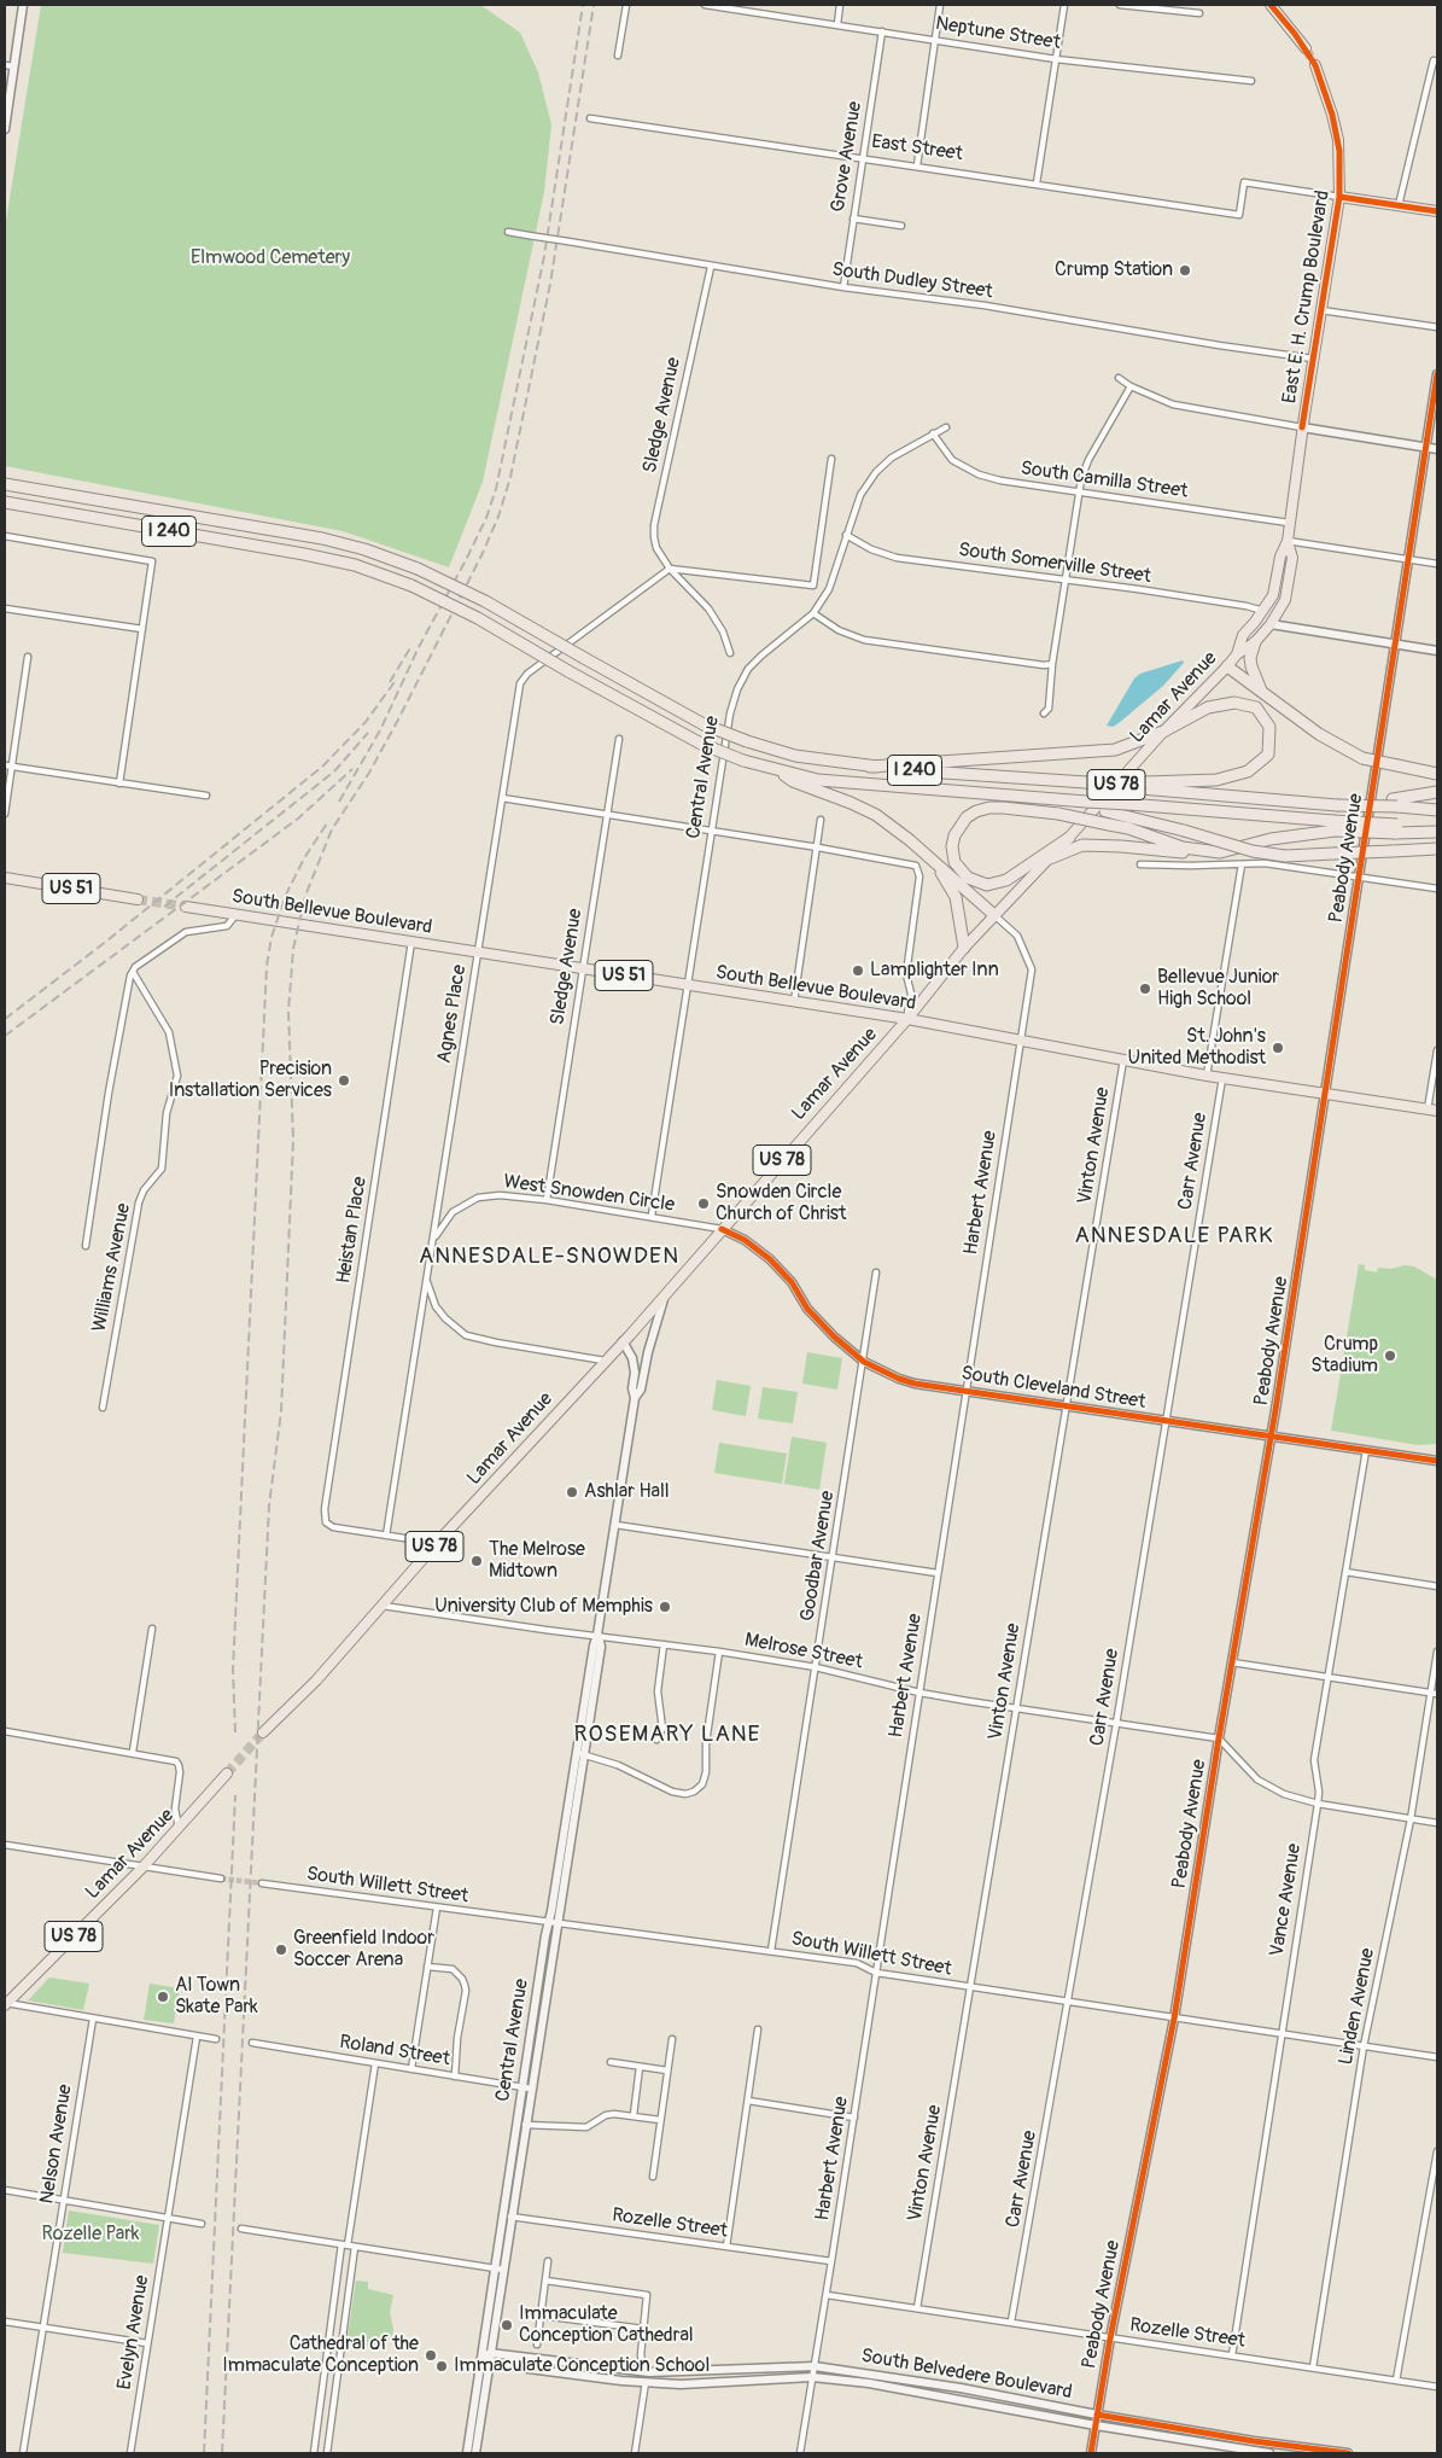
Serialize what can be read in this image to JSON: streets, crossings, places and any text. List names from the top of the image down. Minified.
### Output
{"streets":{"highway":["I 240"],"main road":["East E. H. Crump Boulevard","Lamar Avenue","Central Avenue","US 78","Peabody Avenue","US 51","South Bellevue Boulevard","South Cleveland Street","South Belvedere Boulevard"],"street":["Neptune Street","East Street","Grove Avenue","South Dudley Street","Sledge Avenue","South Camilla Street","South Somerville Street","Agnes Place","Vinton Avenue","Carr Avenue","Harbert Avenue","West Snowden Circle","Heistan Place","Williams Avenue","Goodbar Avenue","Melrose Street","South Willett Street","Vance Avenue","Linden Avenue","Roland Street","Nelson Avenue","Rozelle Street","Evelyn Avenue"]},"crossings":[["Neptune Street","Grove Avenue"],["East Street","Grove Avenue"],["East Street","East E. H. Crump Boulevard"],["Grove Avenue","South Dudley Street"],["South Dudley Street","East E. H. Crump Boulevard"],["South Dudley Street","Sledge Avenue"],["East E. H. Crump Boulevard","South Camilla Street"],["East E. H. Crump Boulevard","South Somerville Street"],["East E. H. Crump Boulevard","Lamar Avenue"],["Sledge Avenue","South Bellevue Boulevard"],["Sledge Avenue","Agnes Place"],["Sledge Avenue","West Snowden Circle"],["South Camilla Street","Central Avenue"],["South Somerville Street","Central Avenue"],["Lamar Avenue","Central Avenue"],["Lamar Avenue","South Bellevue Boulevard"],["Lamar Avenue","Harbert Avenue"],["Lamar Avenue","West Snowden Circle"],["Lamar Avenue","South Cleveland Street"],["Lamar Avenue","Melrose Street"],["Central Avenue","South Bellevue Boulevard"],["Central Avenue","West Snowden Circle"],["Central Avenue","Melrose Street"],["Central Avenue","South Willett Street"],["Central Avenue","Roland Street"],["Central Avenue","Rozelle Street"],["Central Avenue","South Belvedere Boulevard"],["Peabody Avenue","South Bellevue Boulevard"],["Peabody Avenue","South Cleveland Street"],["Peabody Avenue","Melrose Street"],["Peabody Avenue","South Willett Street"],["Peabody Avenue","Rozelle Street"],["Peabody Avenue","South Belvedere Boulevard"],["South Bellevue Boulevard","Agnes Place"],["South Bellevue Boulevard","Vinton Avenue"],["South Bellevue Boulevard","Carr Avenue"],["South Bellevue Boulevard","Harbert Avenue"],["South Bellevue Boulevard","Heistan Place"],["Agnes Place","West Snowden Circle"],["Agnes Place","Heistan Place"],["Vinton Avenue","South Cleveland Street"],["Vinton Avenue","Melrose Street"],["Vinton Avenue","South Willett Street"],["Vinton Avenue","Rozelle Street"],["Carr Avenue","South Cleveland Street"],["Carr Avenue","Melrose Street"],["Carr Avenue","South Willett Street"],["Carr Avenue","Rozelle Street"],["Harbert Avenue","South Cleveland Street"],["Harbert Avenue","Melrose Street"],["Harbert Avenue","South Willett Street"],["Harbert Avenue","Rozelle Street"],["Harbert Avenue","South Belvedere Boulevard"],["West Snowden Circle","South Cleveland Street"],["South Cleveland Street","Goodbar Avenue"],["South Cleveland Street","Vance Avenue"],["Goodbar Avenue","Melrose Street"],["Goodbar Avenue","South Willett Street"],["South Willett Street","Vance Avenue"],["South Willett Street","Linden Avenue"],["Vance Avenue","Rozelle Street"],["Linden Avenue","Rozelle Street"]],"districts":["ANNESDALE PARK","ANNESDALE-SNOWDEN","ROSEMARY LANE"],"parks":["Elmwood Cemetery","Rozelle Park"],"places":["Crump Station","Lamplighter Inn","Bellevue Junior High School","St. John's United Methodist","Precision Installation Services","Snowden Circle Church of Christ","Crump Stadium","Ashlar Hall","The Melrose Midtown","University Club of Memphis","Greenfield Indoor Soccer Arena","Al Town Skate Park","Immaculate Conception Cathedral","Cathedral of the Immaculate Conception","Immaculate Conception School"]}
